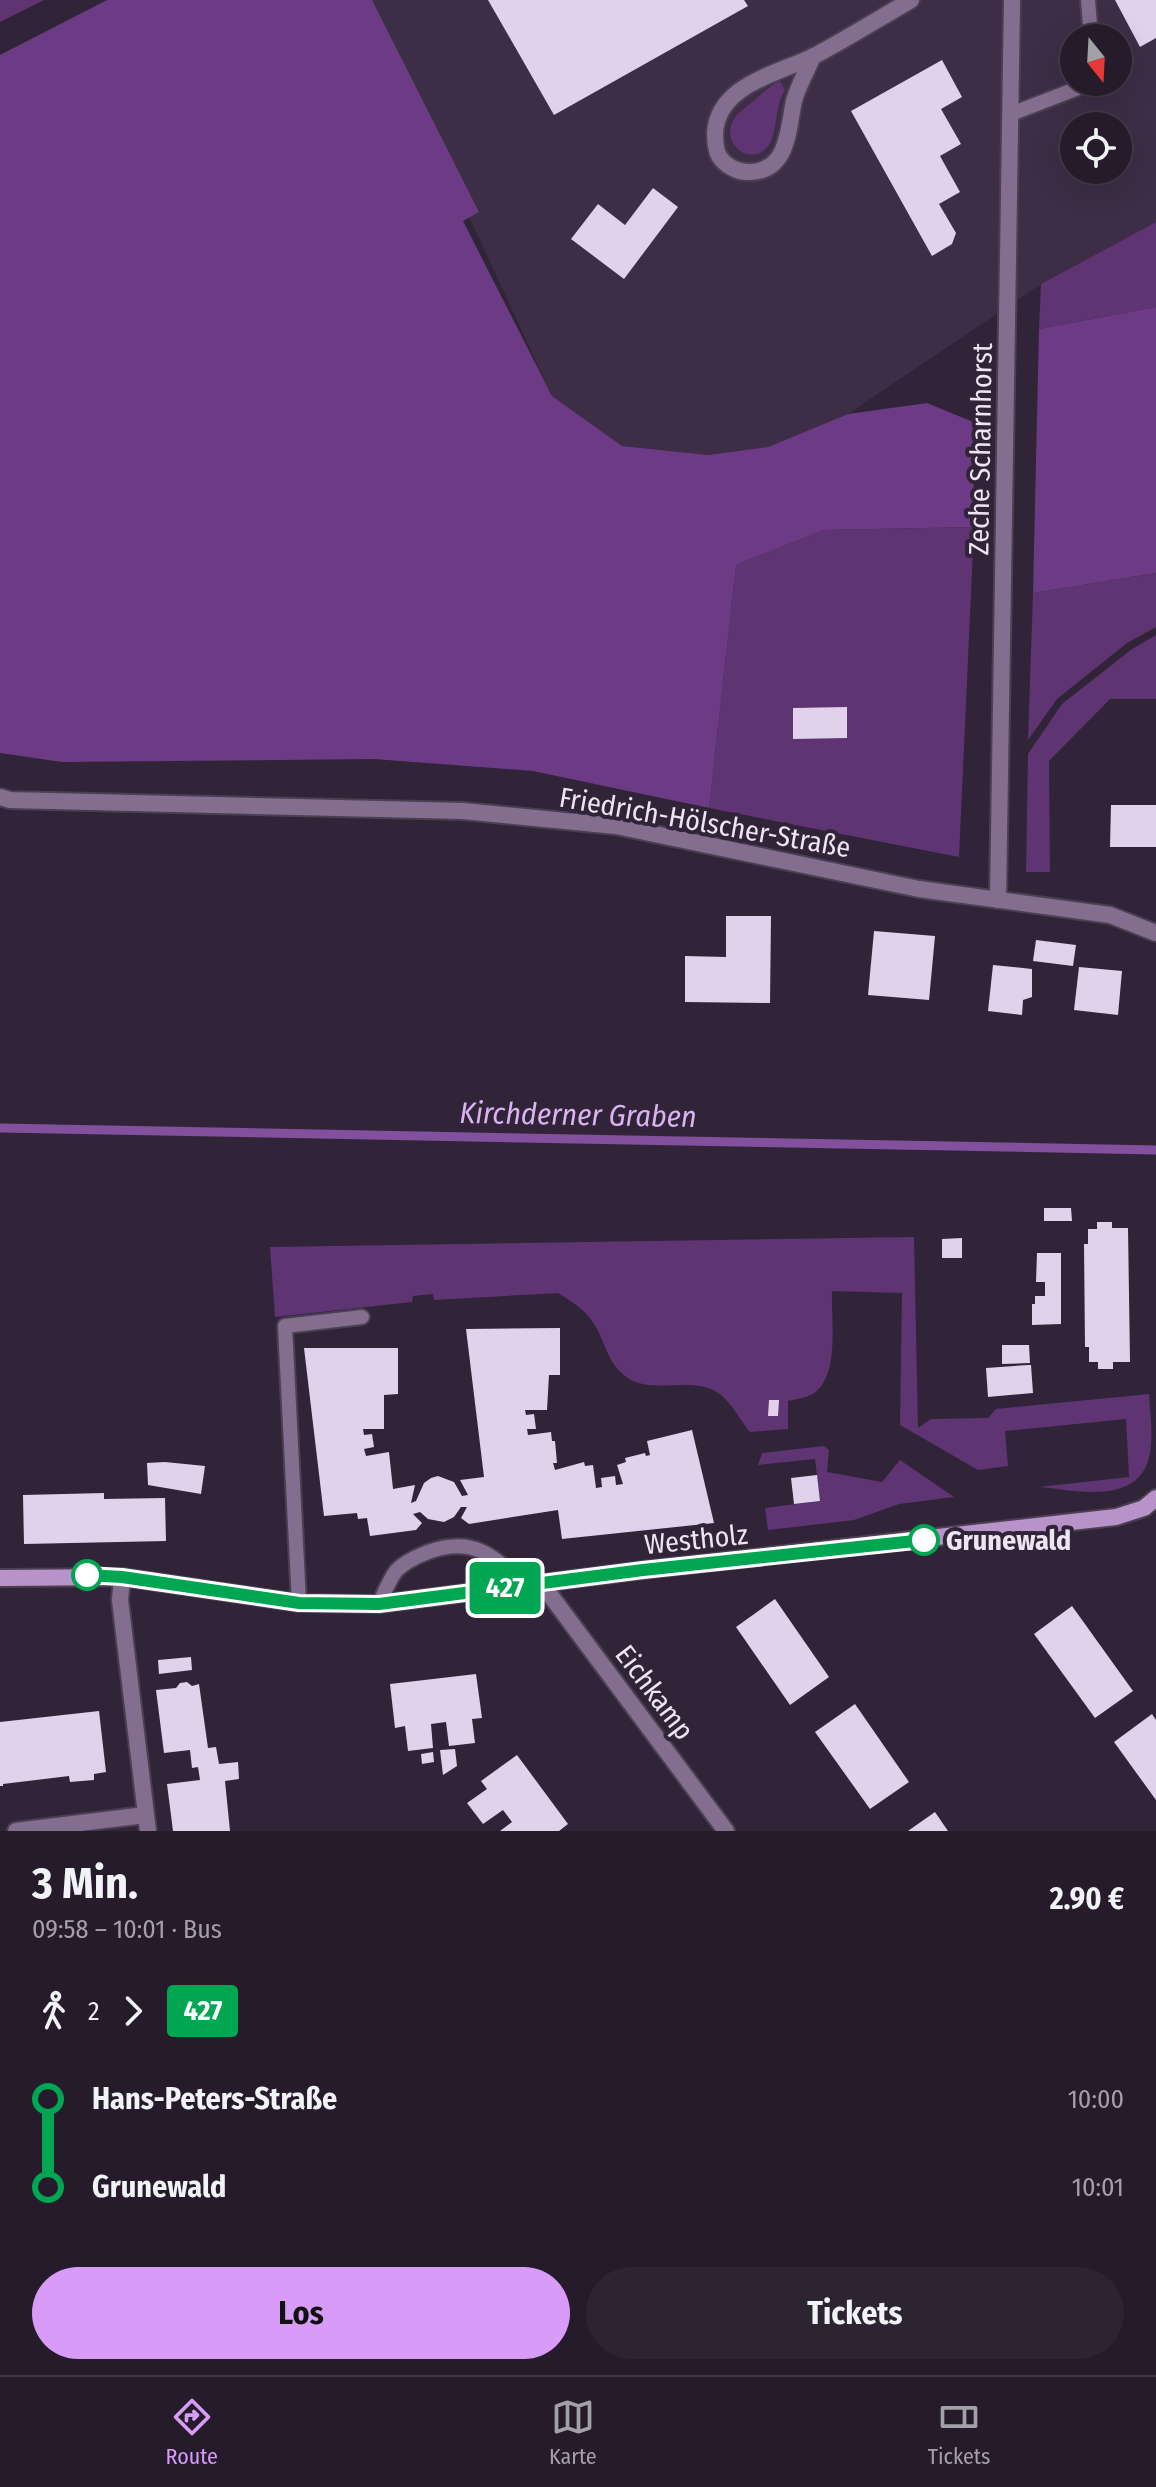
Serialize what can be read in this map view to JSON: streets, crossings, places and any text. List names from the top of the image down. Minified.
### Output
{"streets":{"street":["Zeche Scharnhorst","Friedrich-Hölscher-Straße","Westholz","Eichkamp"]},"crossings":[["Zeche Scharnhorst","Friedrich-Hölscher-Straße"],["Westholz","Eichkamp"]],"water":["Kirchderner Graben"],"places":["Grunewald"],"lines":["bus line 427"],"north":"bottom","page":{"on_map":"427","heading":["3 Min.","09:58 – 10:01 · Bus","2.90 €"],"legs":["2","427"],"list":[{"name":"Hans-Peters-Straße","value":"10:00"},{"name":"Grunewald","value":"10:01"}],"buttons":["Los","Tickets"],"tabs":["Route","Karte","Tickets"]}}
